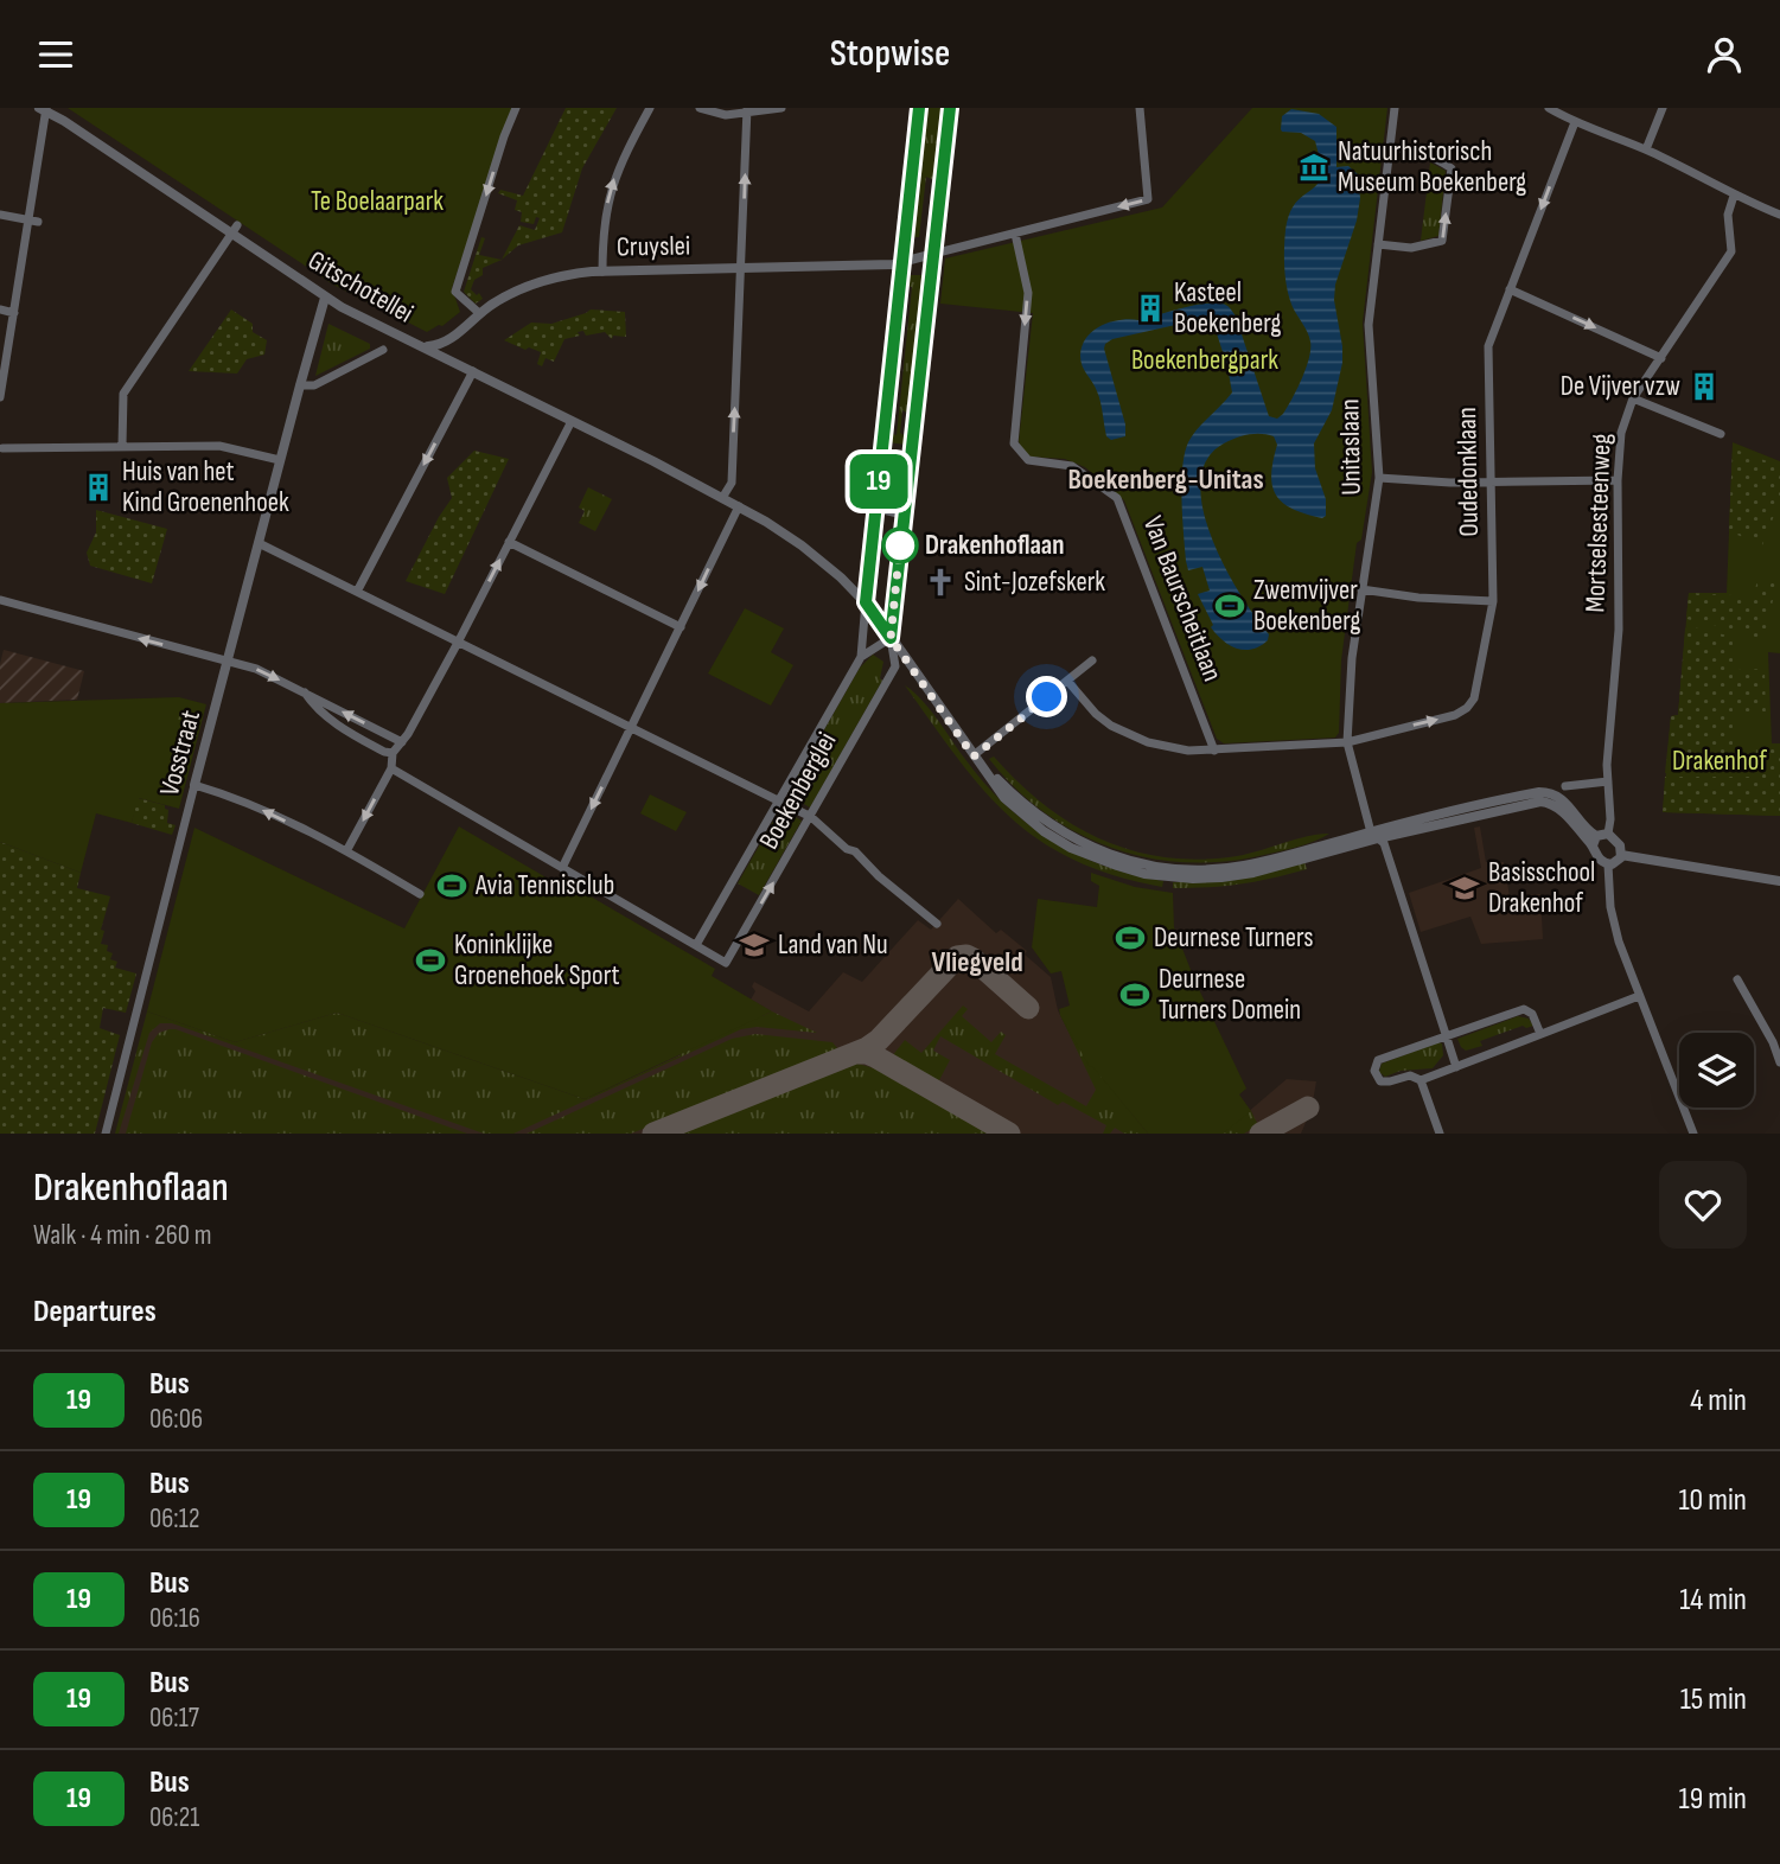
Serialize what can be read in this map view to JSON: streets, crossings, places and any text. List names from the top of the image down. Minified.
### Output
{"streets":{"street":["Cruyslei","Gitschotellei","Unitaslaan","Oudedonklaan","Mortselsesteenweg","Van Baurscheitlaan","Vosstraat","Boekenberglei"]},"crossings":[["Cruyslei","Gitschotellei"],["Cruyslei","Boekenberglei"],["Gitschotellei","Vosstraat"],["Unitaslaan","Oudedonklaan"]],"one_way":["Van Baurscheitlaan"],"districts":["Boekenberg-Unitas","Vliegveld"],"parks":["Te Boelaarpark","Boekenbergpark","Drakenhof"],"places":{"museum":["Natuurhistorisch Museum Boekenberg"],"building":["Kasteel Boekenberg","De Vijver vzw","Huis van het Kind Groenenhoek"],"other":["Drakenhoflaan"],"church":["Sint-Jozefskerk"],"sports":["Zwemvijver Boekenberg","Avia Tennisclub","Deurnese Turners","Koninklijke Groenehoek Sport","Deurnese Turners Domein"],"school or university":["Basisschool Drakenhof","Land van Nu"]},"lines":["bus line 19"],"page":{"header":"Stopwise","on_map":"19","heading":[["Drakenhoflaan","Walk · 4 min · 260 m"],"Departures"],"list":[{"mark":"19","name":"Bus","note":"06:06","value":"4 min"},{"mark":"19","name":"Bus","note":"06:12","value":"10 min"},{"mark":"19","name":"Bus","note":"06:16","value":"14 min"},{"mark":"19","name":"Bus","note":"06:17","value":"15 min"},{"mark":"19","name":"Bus","note":"06:21","value":"19 min"}]}}
